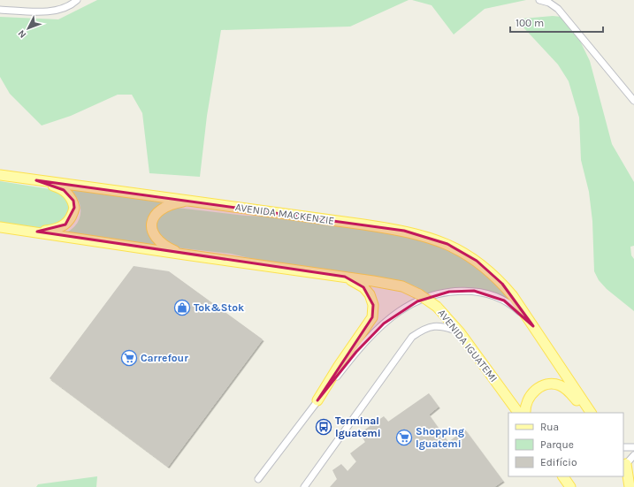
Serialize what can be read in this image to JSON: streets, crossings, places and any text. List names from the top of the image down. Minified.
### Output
{"streets":{"main road":["AVENIDA MACKENZIE","AVENIDA IGUATEMI"]},"places":{"shop":["Tok&Stok"],"supermarket":["Carrefour","Shopping Iguatemi"],"bus stop":["Terminal Iguatemi"]},"legend":["Rua","Parque","Edifício"],"scale_bar":"100 m","north":"bottom left"}
